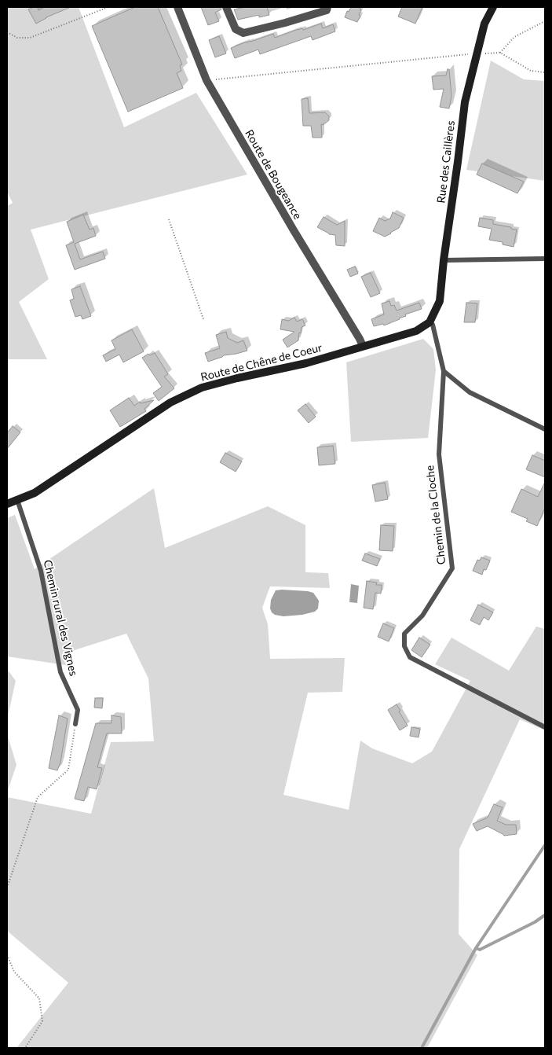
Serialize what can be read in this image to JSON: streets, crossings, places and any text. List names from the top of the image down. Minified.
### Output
{"streets":{"street":["Rue des Caillères","Route de Bougeance","Route de Chêne de Coeur"],"lane":["Chemin de la Cloche","Chemin rural des Vignes"]},"crossings":[["Rue des Caillères","Route de Chêne de Coeur"],["Rue des Caillères","Chemin de la Cloche"],["Route de Bougeance","Route de Chêne de Coeur"],["Route de Chêne de Coeur","Chemin de la Cloche"],["Route de Chêne de Coeur","Chemin rural des Vignes"]]}
